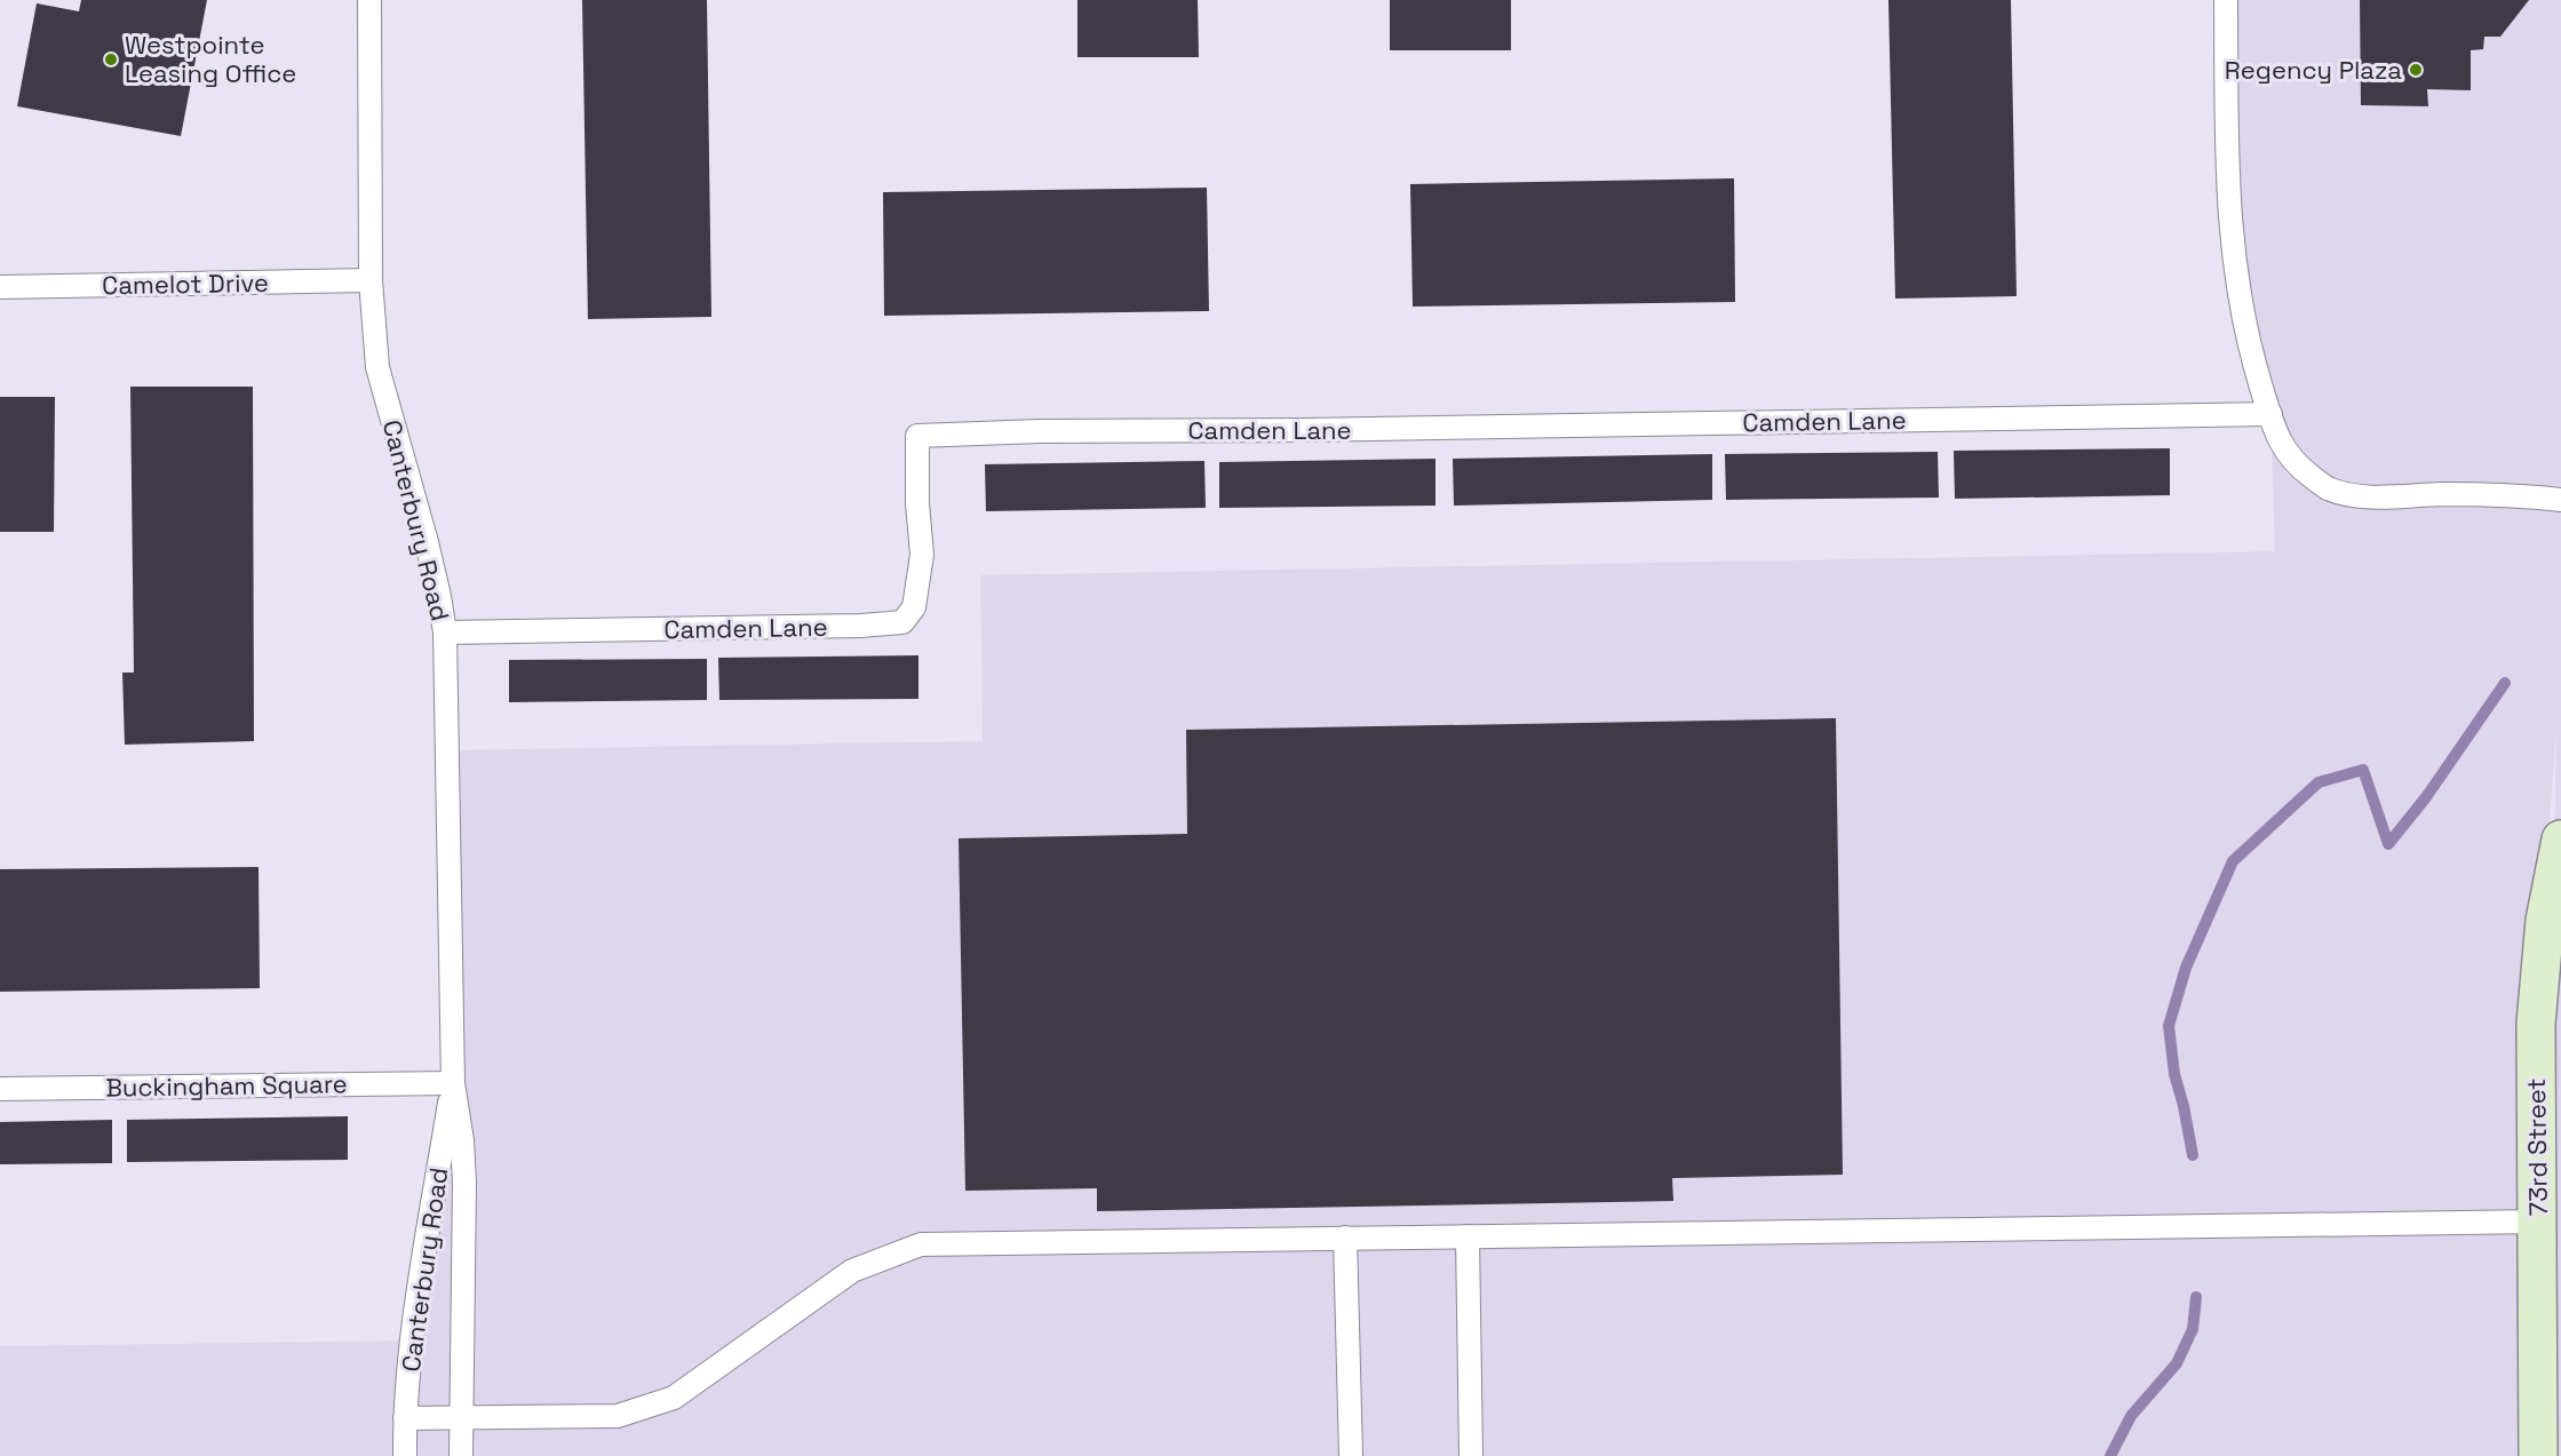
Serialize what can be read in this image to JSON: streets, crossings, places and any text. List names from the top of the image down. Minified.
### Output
{"streets":{"main road":["73rd Street"],"lane":["Camelot Drive","Camden Lane","Canterbury Road","Buckingham Square"]},"crossings":[["Camelot Drive","Canterbury Road"],["Camden Lane","Canterbury Road"],["Canterbury Road","Buckingham Square"]],"places":["Westpointe Leasing Office","Regency Plaza"]}
